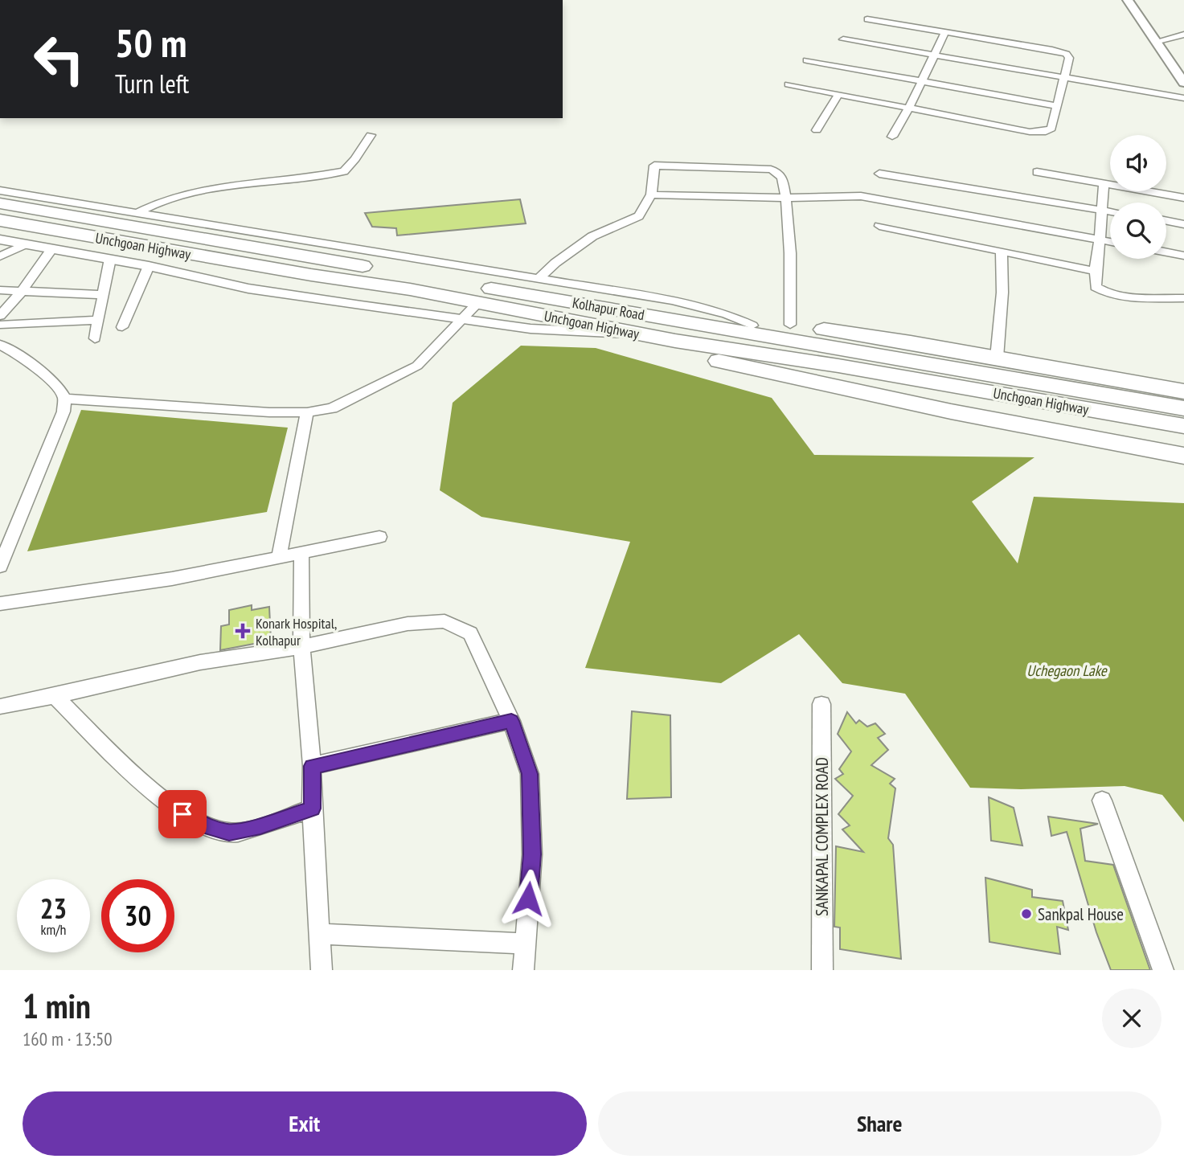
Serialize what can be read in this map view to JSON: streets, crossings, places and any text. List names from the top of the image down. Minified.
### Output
{"streets":{"highway":["Unchgoan Highway","Kolhapur Road"],"street":["SANKAPAL COMPLEX ROAD"]},"water":["Uchegaon Lake"],"places":{"health":["Konark Hospital, Kolhapur"],"other":["Sankpal House"]},"page":{"turn":["50 m","Turn left"],"speed":"23 km/h","limit":"30","heading":["1 min","160 m · 13:50"],"buttons":["Exit","Share"]}}
